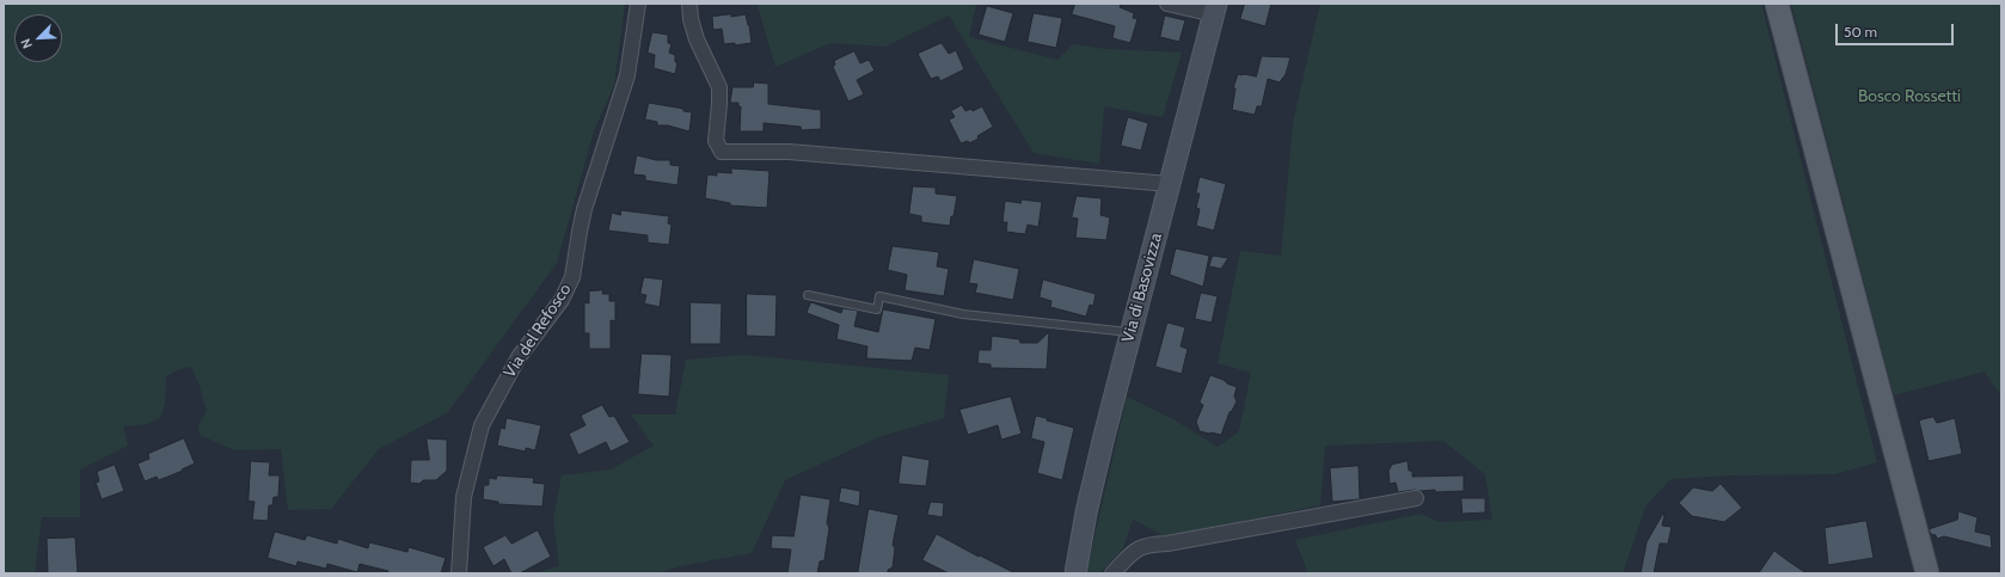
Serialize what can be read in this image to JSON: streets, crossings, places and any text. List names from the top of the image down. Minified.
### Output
{"streets":{"main road":["Via di Basovizza"],"street":["Via del Refosco"]},"parks":["Bosco Rossetti"],"scale_bar":"50 m","north":"bottom left"}
